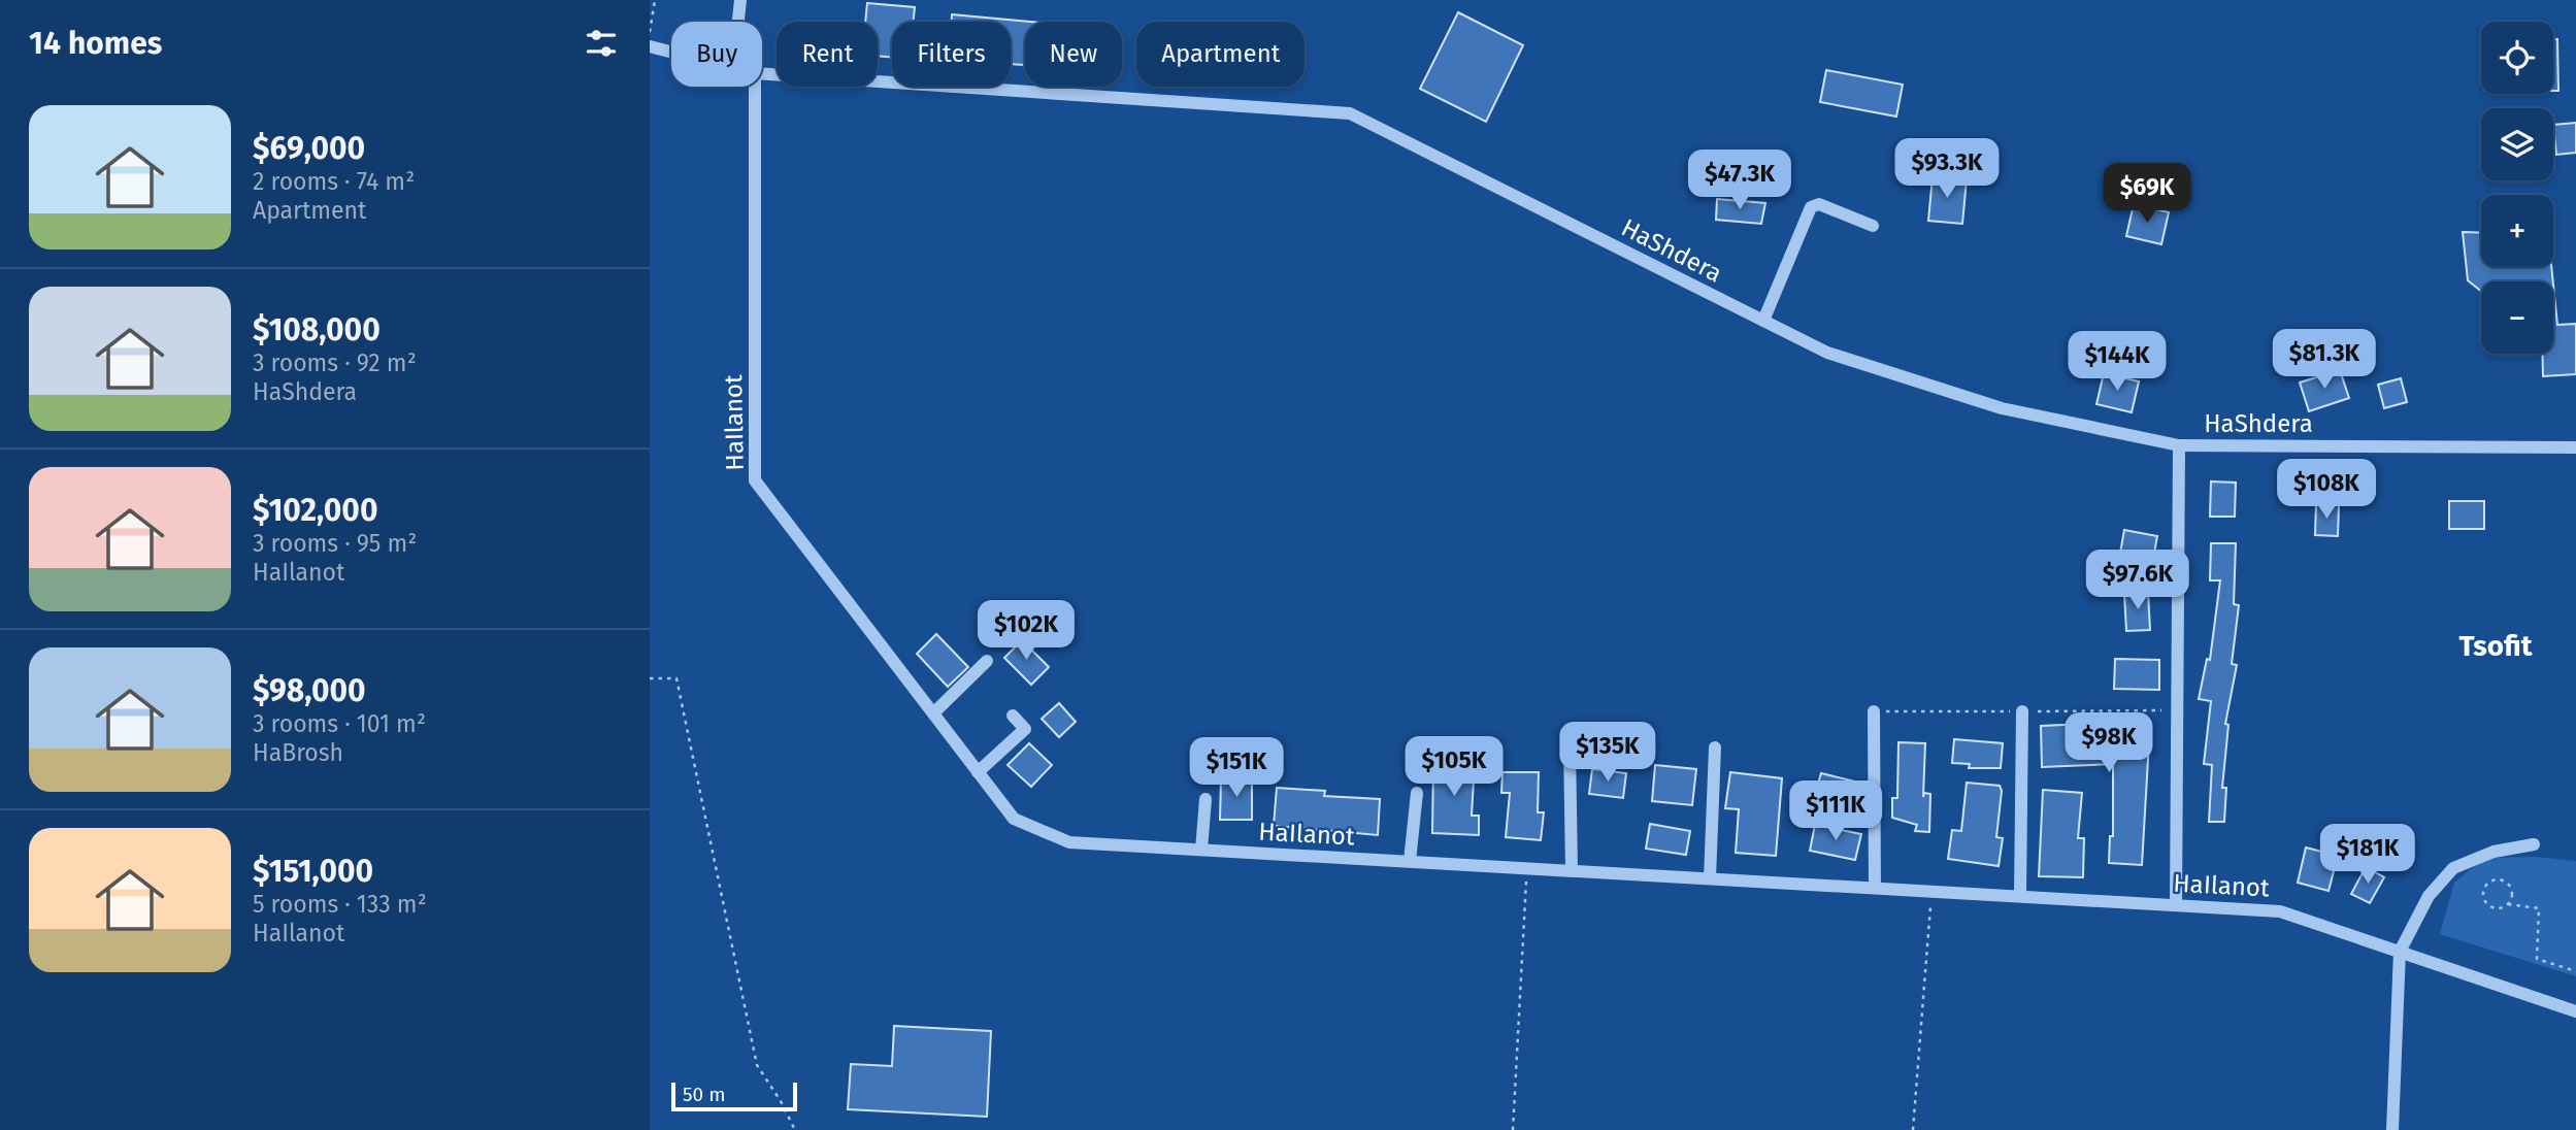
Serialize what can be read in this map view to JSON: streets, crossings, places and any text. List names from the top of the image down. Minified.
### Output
{"streets":{"street":["HaShdera","HaIlanot"]},"districts":["Tsofit"],"scale_bar":"50 m","page":{"heading":"14 homes","map_buttons":["+","−"],"chip":["Buy","Rent","Filters","New","Apartment"],"list":[{"name":"$69,000","note":"2 rooms · 74 m² · Apartment"},{"name":"$108,000","note":"3 rooms · 92 m² · HaShdera"},{"name":"$102,000","note":"3 rooms · 95 m² · HaIlanot"},{"name":"$98,000","note":"3 rooms · 101 m² · HaBrosh"},{"name":"$151,000","note":"5 rooms · 133 m² · HaIlanot"}],"price":["$93.3K","$47.3K","$69K","$81.3K","$144K","$108K","$97.6K","$102K","$98K","$135K","$105K","$151K","$111K","$181K"],"scale":"50 m"}}
